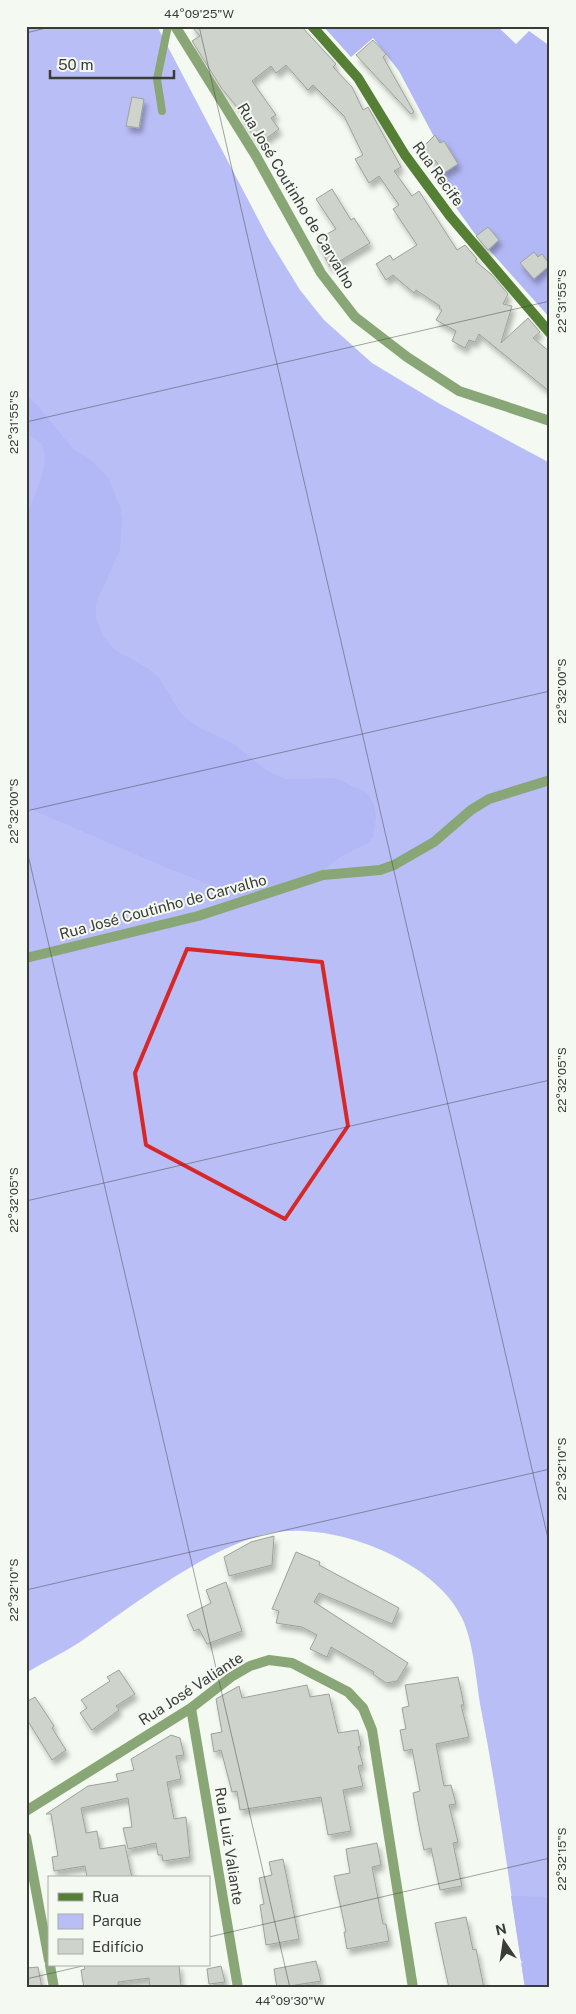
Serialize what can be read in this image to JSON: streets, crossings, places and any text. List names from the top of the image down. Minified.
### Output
{"streets":{"street":["Rua Recife","Rua José Coutinho de Carvalho","Rua José Valiante","Rua Luiz Valiante"]},"crossings":[["Rua José Valiante","Rua Luiz Valiante"]],"legend":["Rua","Parque","Edifício"],"scale_bar":"50 m","north":"top","coordinates":["44°09'25\"W","22°31'55\"S","22°32'00\"S","22°32'05\"S","22°32'10\"S","22°32'15\"S","44°09'30\"W"]}
